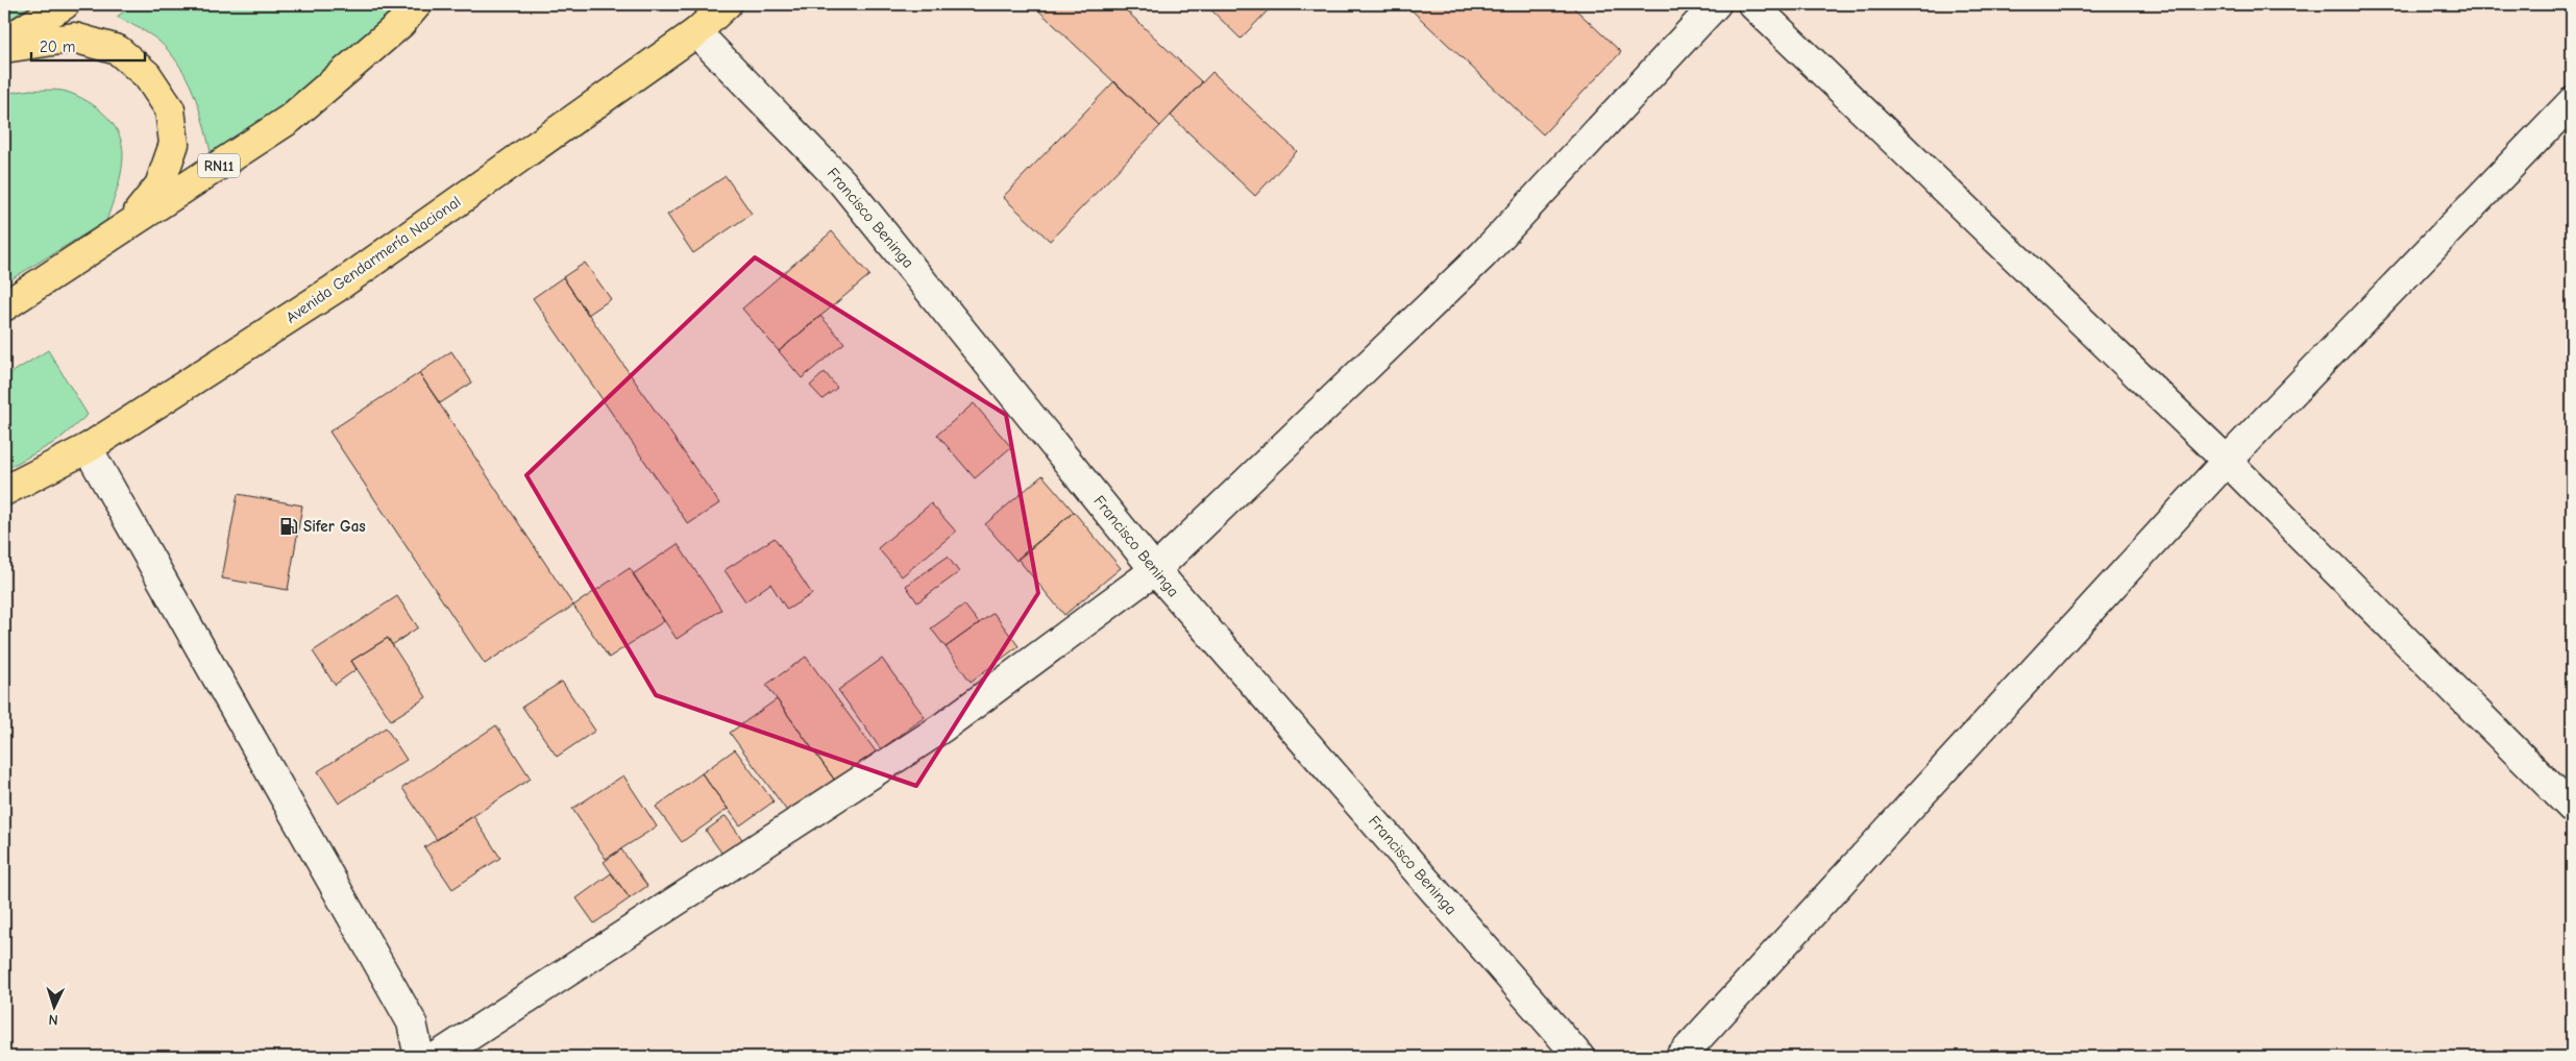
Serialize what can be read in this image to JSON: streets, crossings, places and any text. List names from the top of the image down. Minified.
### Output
{"streets":{"main road":["RN11","Avenida Gendarmería Nacional"],"street":["Francisco Beninga"]},"crossings":[["Francisco Beninga","Avenida Gendarmería Nacional"]],"places":{"fuel station":["Sifer Gas"]},"scale_bar":"20 m","north":"bottom"}
